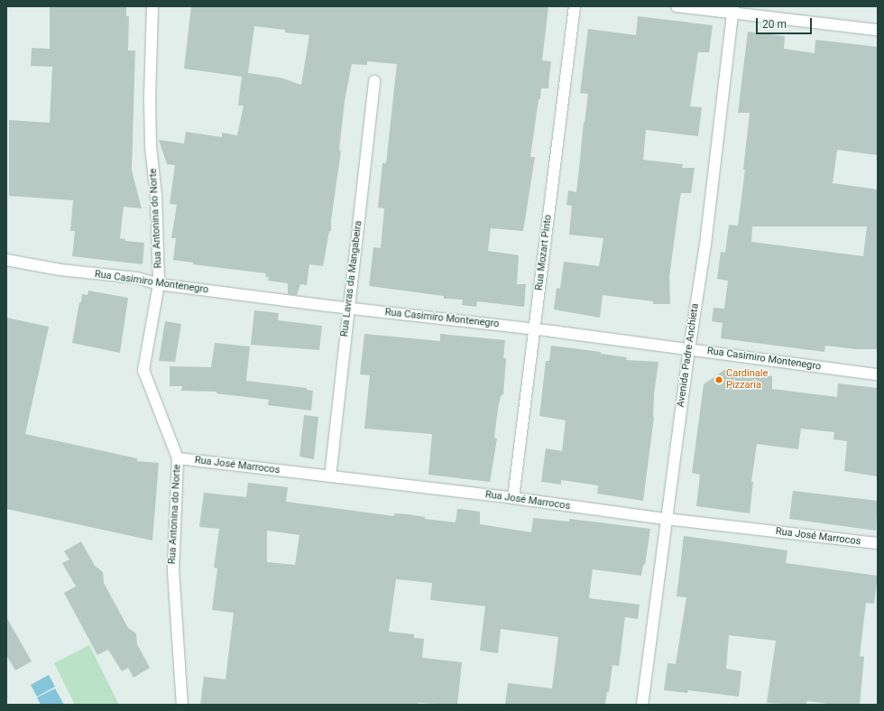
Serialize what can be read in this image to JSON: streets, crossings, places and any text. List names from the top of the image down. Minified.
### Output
{"streets":{"street":["Rua Antonina do Norte","Rua Mozart Pinto","Rua Lavras da Mangabeira","Rua Casimiro Montenegro","Avenida Padre Anchieta","Rua José Marrocos"]},"crossings":[["Rua Antonina do Norte","Rua Casimiro Montenegro"],["Rua Antonina do Norte","Rua José Marrocos"],["Rua Mozart Pinto","Rua Casimiro Montenegro"],["Rua Mozart Pinto","Rua José Marrocos"],["Rua Lavras da Mangabeira","Rua Casimiro Montenegro"],["Rua Lavras da Mangabeira","Rua José Marrocos"],["Rua Casimiro Montenegro","Avenida Padre Anchieta"],["Avenida Padre Anchieta","Rua José Marrocos"]],"places":["Cardinale Pizzaria"],"scale_bar":"20 m"}
